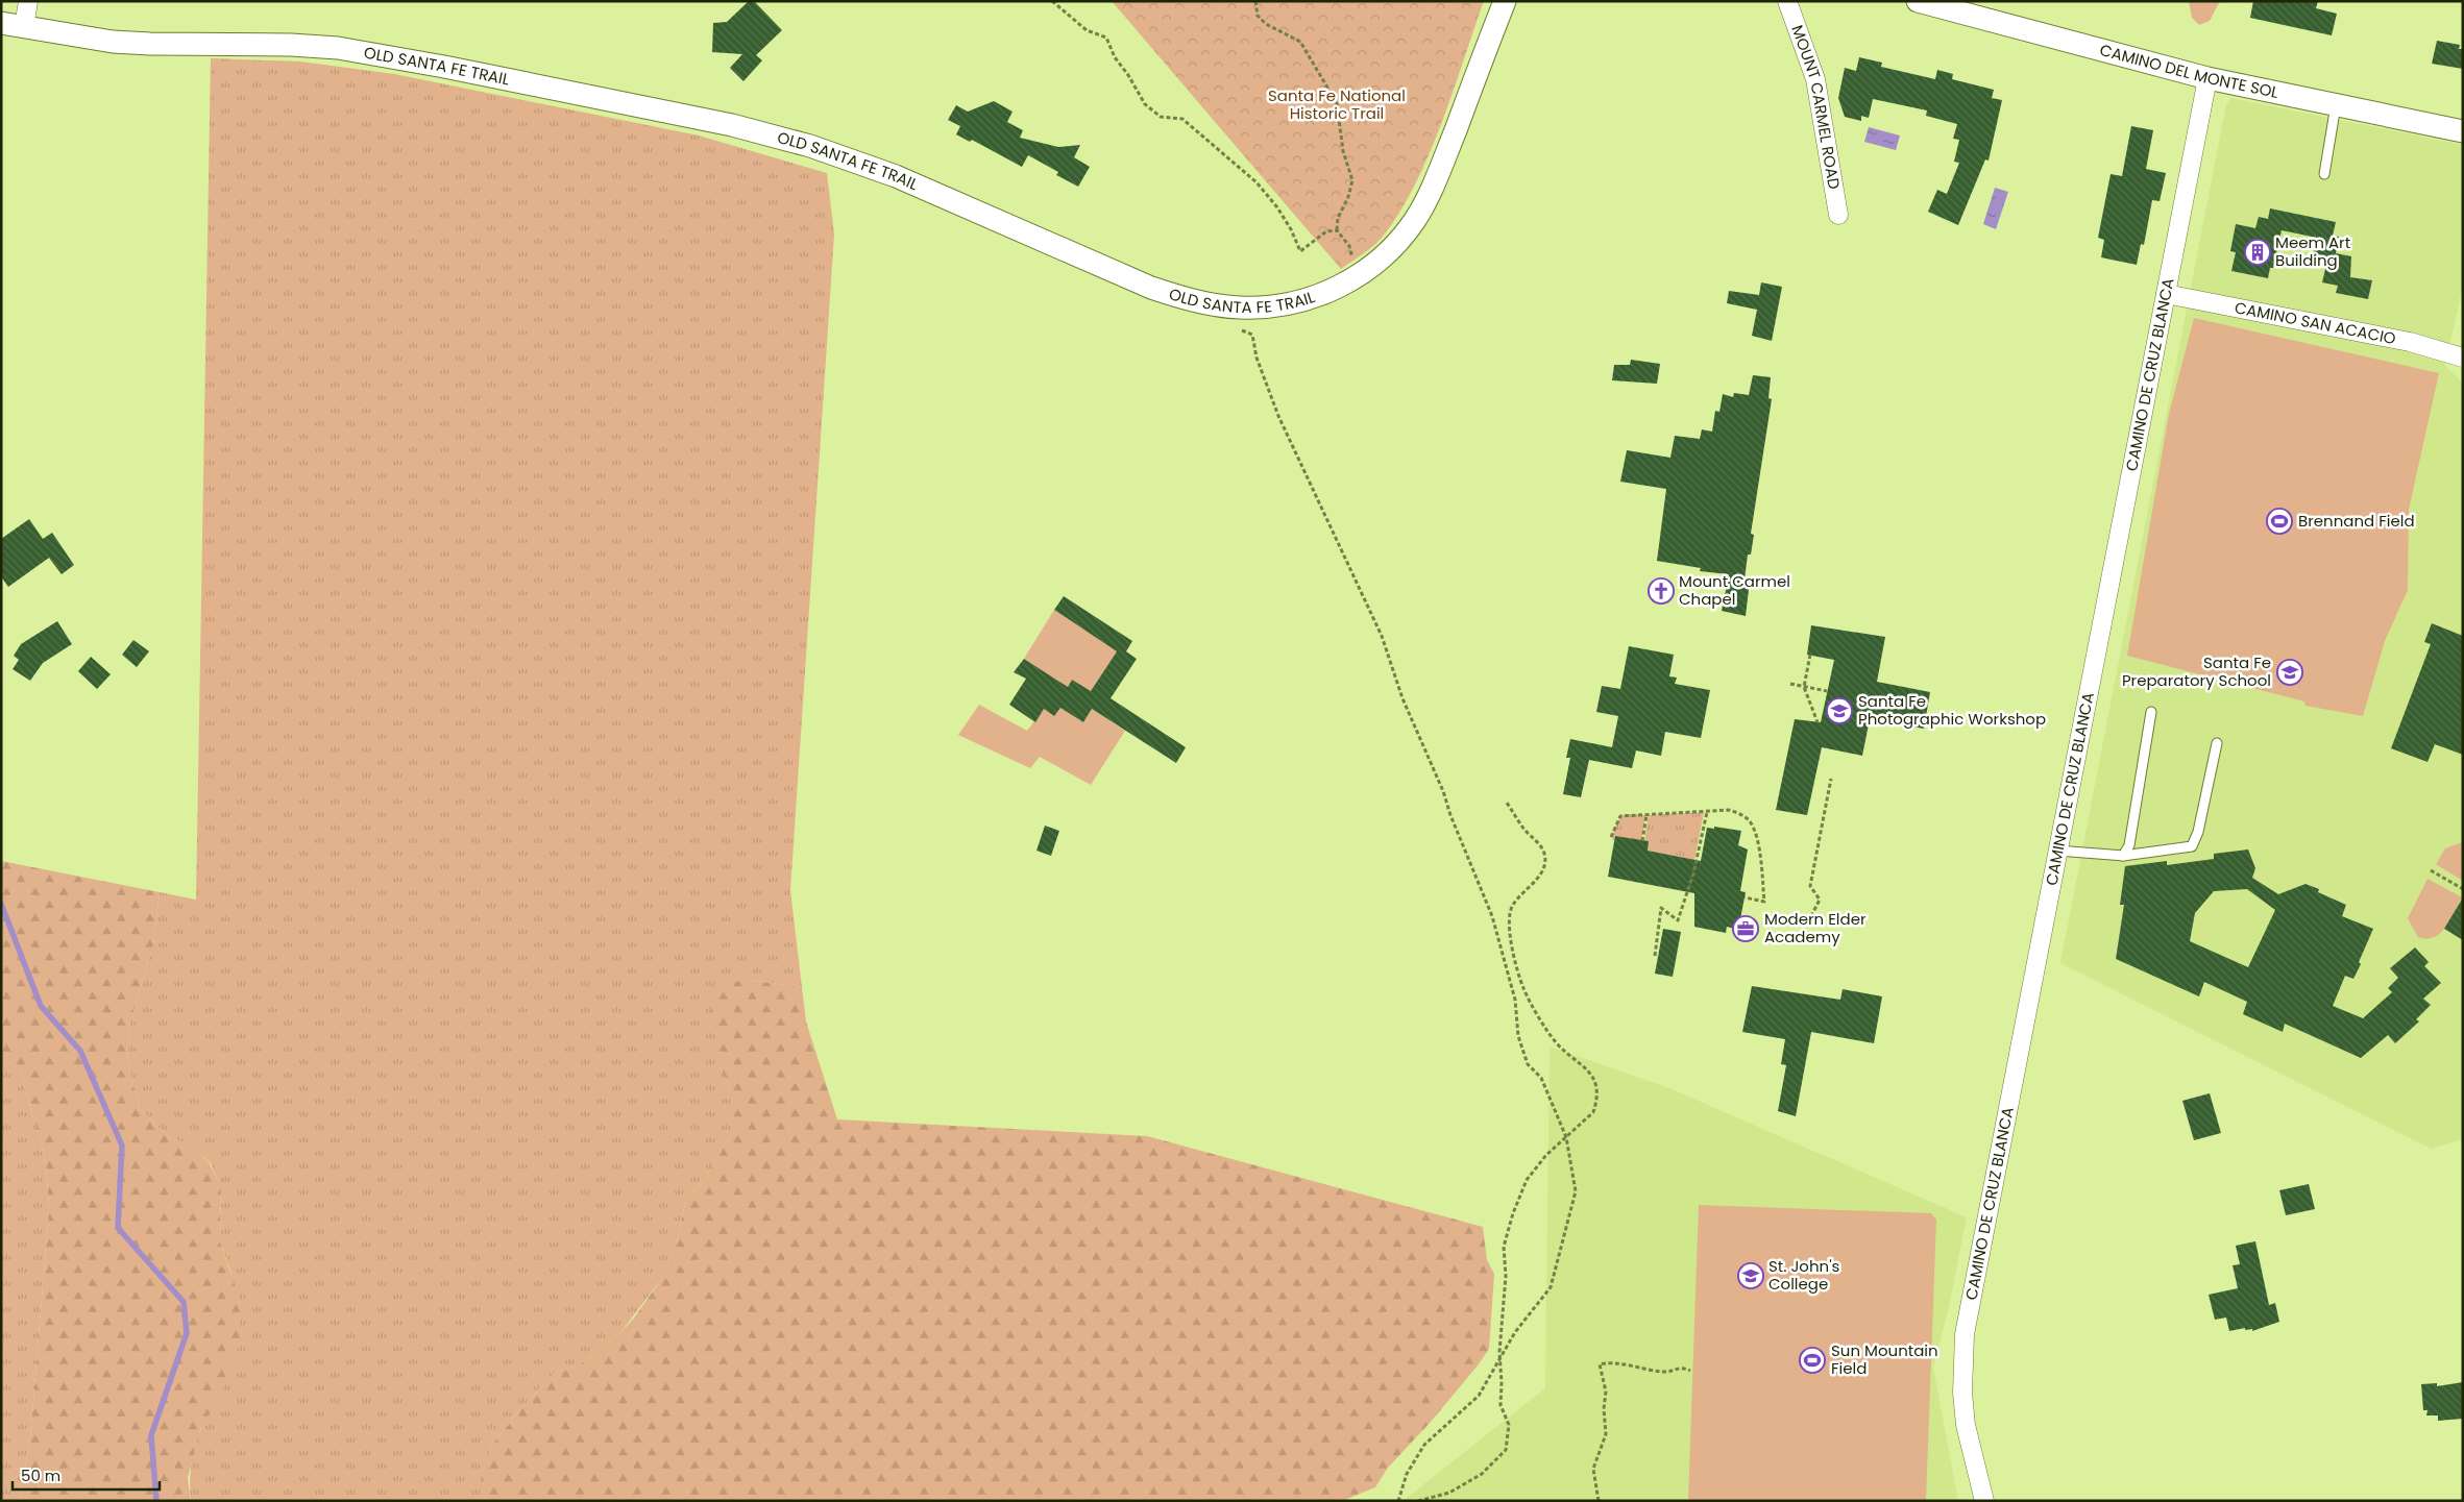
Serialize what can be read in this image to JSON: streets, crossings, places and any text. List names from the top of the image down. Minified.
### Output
{"streets":{"street":["OLD SANTA FE TRAIL","CAMINO DEL MONTE SOL","MOUNT CARMEL ROAD","CAMINO SAN ACACIO","CAMINO DE CRUZ BLANCA"]},"crossings":[["CAMINO DEL MONTE SOL","CAMINO DE CRUZ BLANCA"],["CAMINO SAN ACACIO","CAMINO DE CRUZ BLANCA"]],"parks":["Santa Fe National Historic Trail"],"places":{"building":["Meem Art Building"],"sports":["Brennand Field","Sun Mountain Field"],"church":["Mount Carmel Chapel"],"school or university":["Santa Fe Preparatory School","Santa Fe Photographic Workshop","St. John's College"],"office":["Modern Elder Academy"]},"scale_bar":"50 m"}
